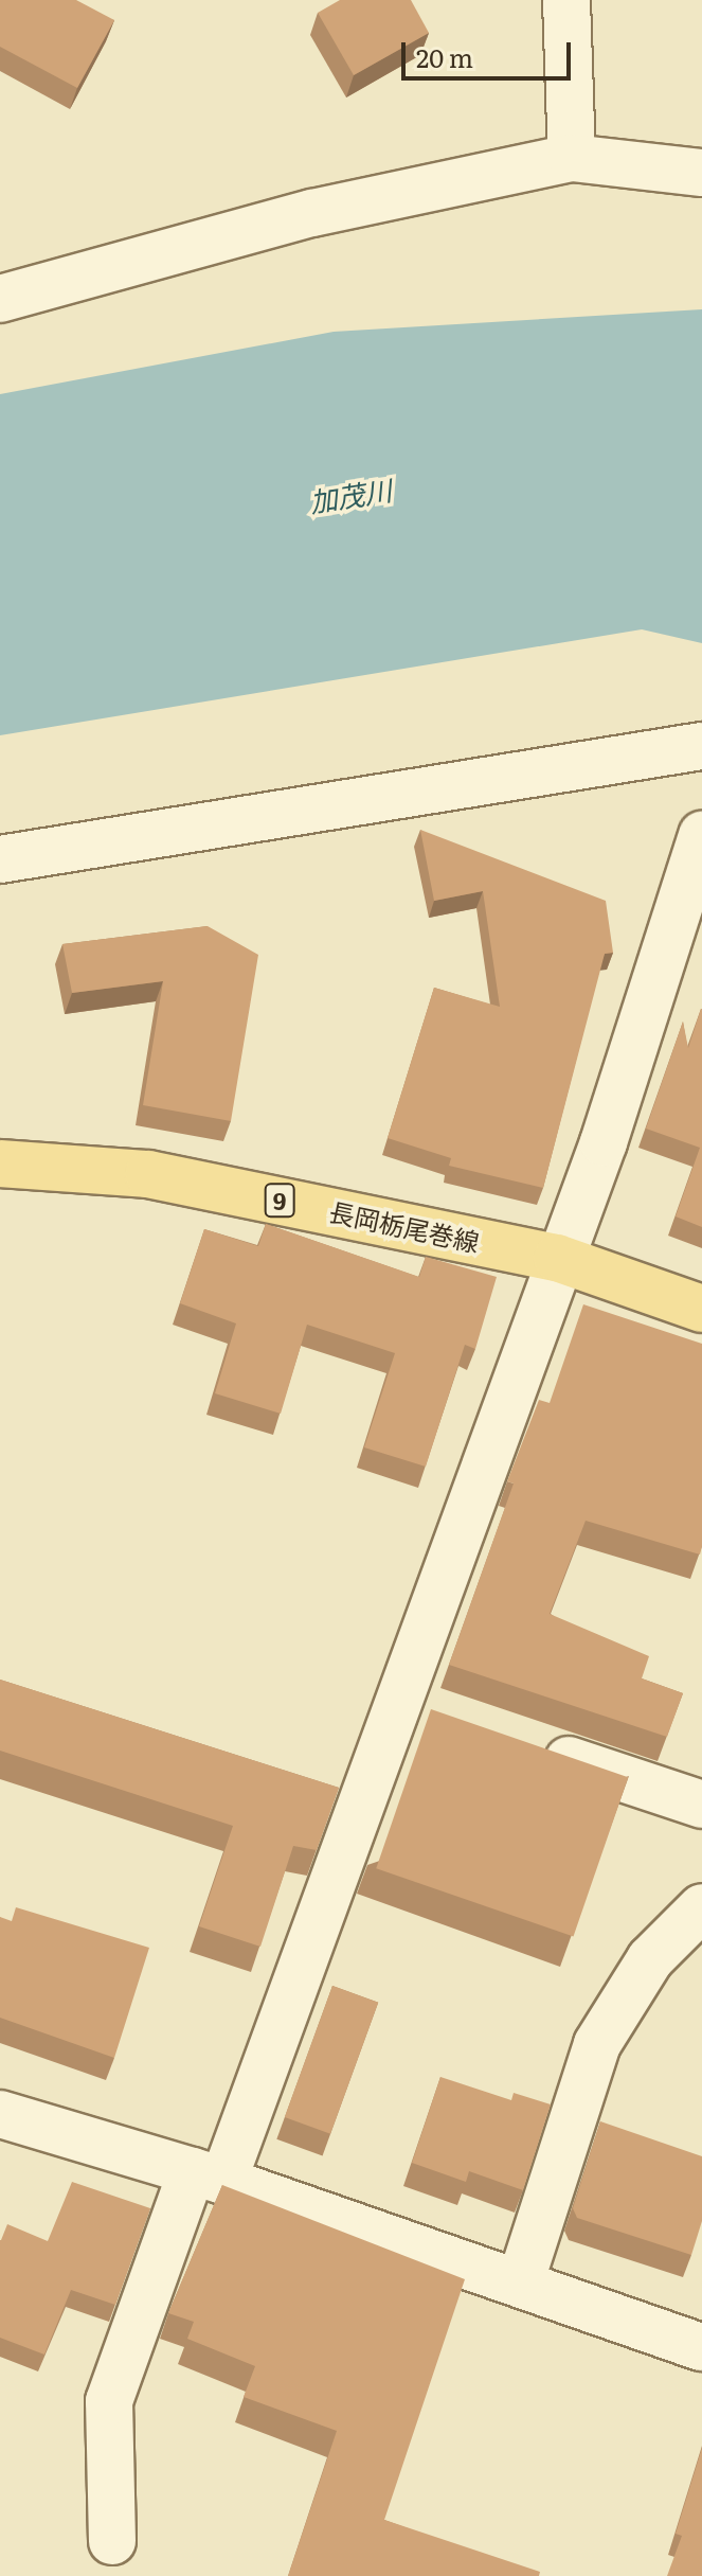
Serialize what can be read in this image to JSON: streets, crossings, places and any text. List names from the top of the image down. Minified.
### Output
{"streets":{"main road":["9","長岡栃尾巻線"]},"water":["加茂川"],"scale_bar":"20 m"}
